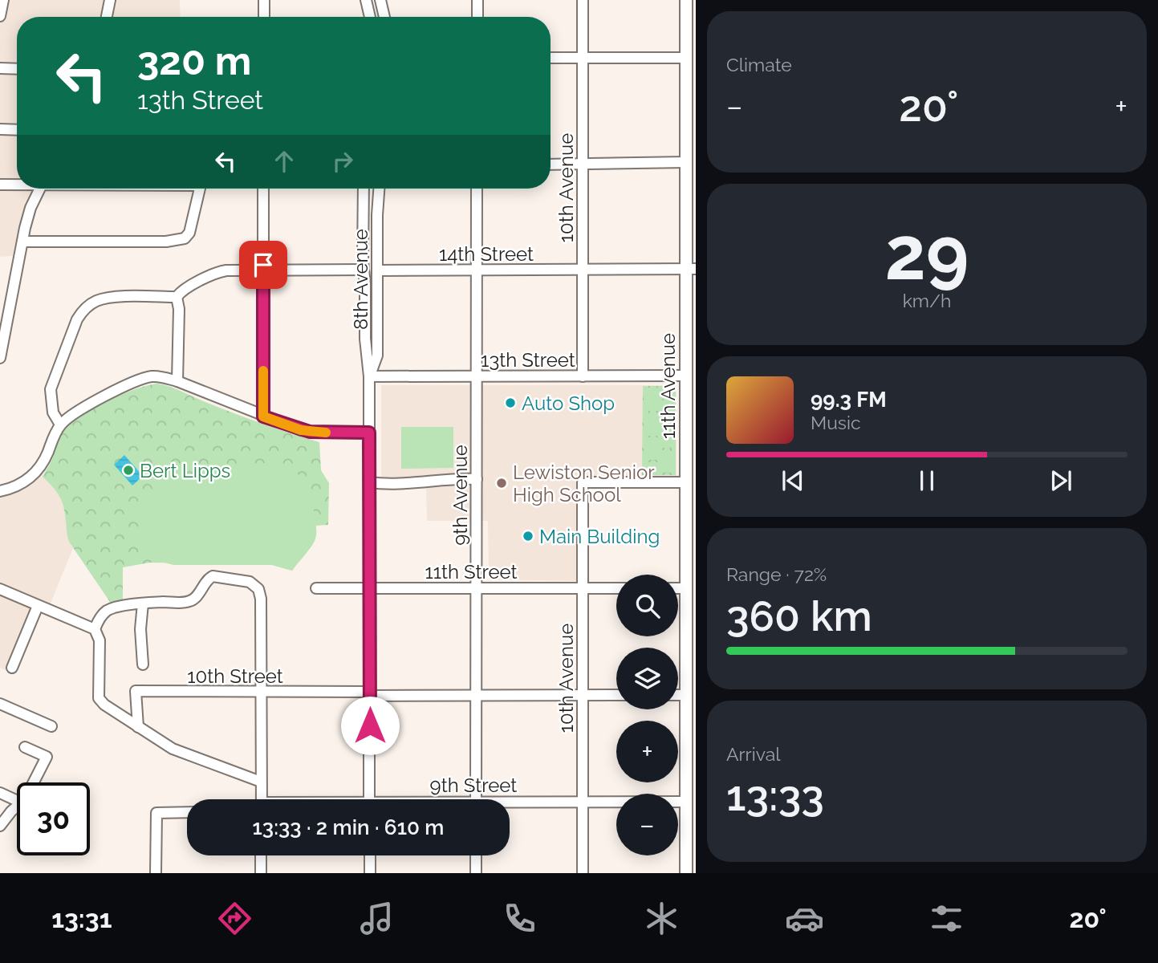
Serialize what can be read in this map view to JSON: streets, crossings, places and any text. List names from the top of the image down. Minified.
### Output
{"streets":{"main road":["11th Avenue"],"street":["10th Avenue","14th Street","8th Avenue","13th Street","9th Avenue","11th Street","10th Street","9th Street"]},"crossings":[["10th Avenue","14th Street"],["10th Avenue","13th Street"],["10th Avenue","11th Avenue"],["10th Avenue","11th Street"],["10th Avenue","10th Street"],["10th Avenue","9th Street"],["14th Street","8th Avenue"],["14th Street","11th Avenue"],["14th Street","9th Avenue"],["8th Avenue","13th Street"],["8th Avenue","11th Street"],["8th Avenue","10th Street"],["13th Street","11th Avenue"],["13th Street","9th Avenue"],["11th Avenue","9th Street"],["9th Avenue","11th Street"],["9th Avenue","10th Street"]],"places":["Auto Shop","Bert Lipps","Lewiston Senior High School","Main Building"],"page":{"tile":["Climate",["29","km/h"],["Range · 72%","360 km"],["Arrival","13:33"]],"turn":["320 m","13th Street"],"heat":["−","20°","+"],"song":["99.3 FM","Music"],"map_buttons":["+","−"],"limit":"30","trip":"13:33 · 2 min · 610 m","tabs":["13:31","20°"]}}
